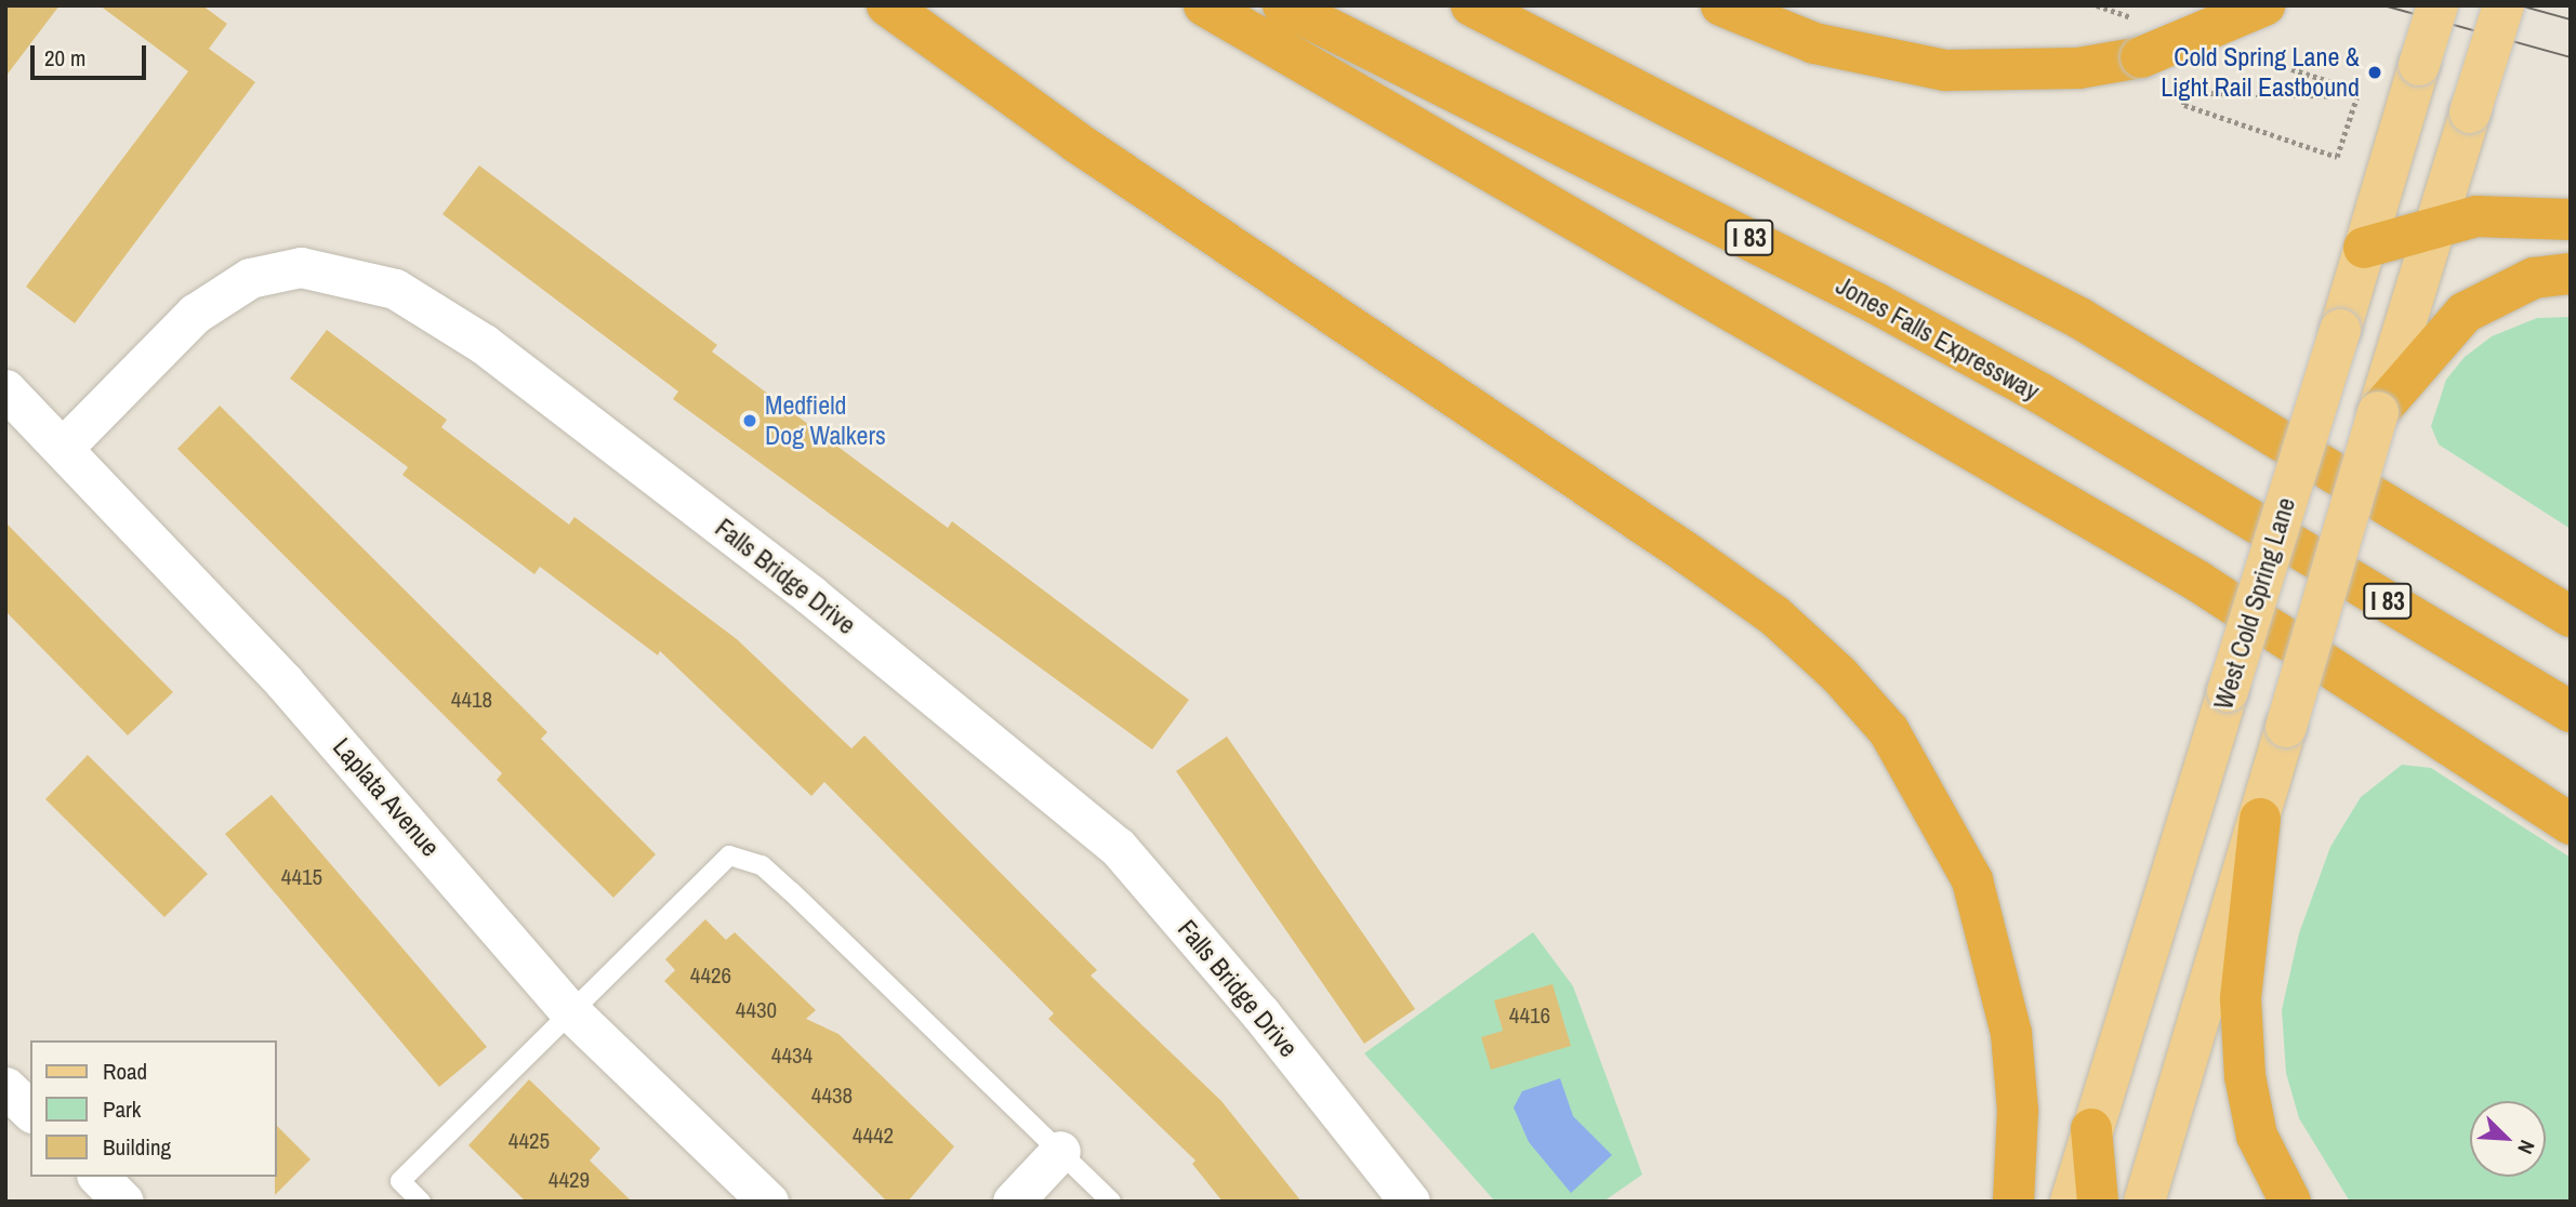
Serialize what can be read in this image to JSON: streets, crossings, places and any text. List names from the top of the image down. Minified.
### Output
{"streets":{"highway":["I 83","Jones Falls Expressway"],"main road":["West Cold Spring Lane"],"street":["Falls Bridge Drive","Laplata Avenue"]},"crossings":[["Falls Bridge Drive","Laplata Avenue"]],"places":["Cold Spring Lane & Light Rail Eastbound","Medfield Dog Walkers"],"house_numbers":["4418","4415","4426","4430","4416","4434","4438","4442","4425","4429"],"legend":["Road","Park","Building"],"scale_bar":"20 m","north":"bottom right"}
